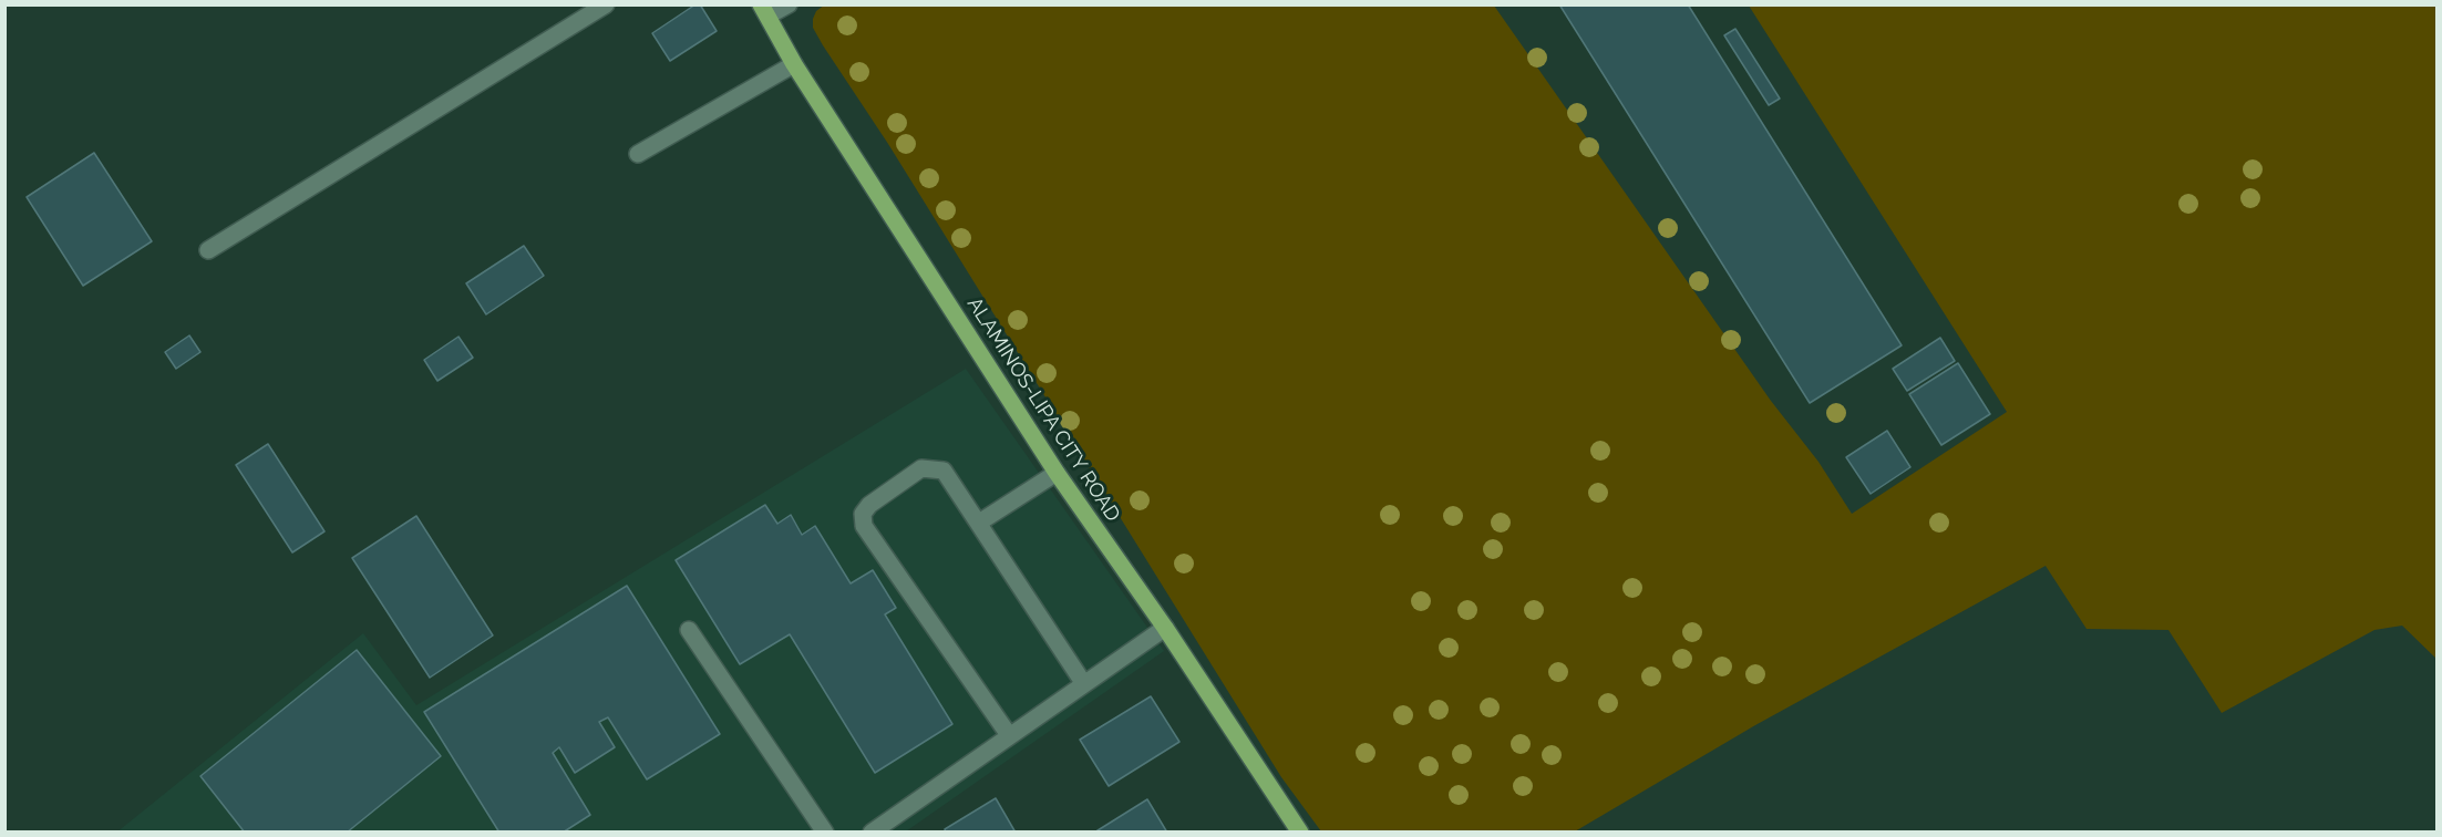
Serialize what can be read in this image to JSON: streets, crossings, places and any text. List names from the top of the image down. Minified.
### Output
{"streets":{"main road":["ALAMINOS-LIPA CITY ROAD"]}}
